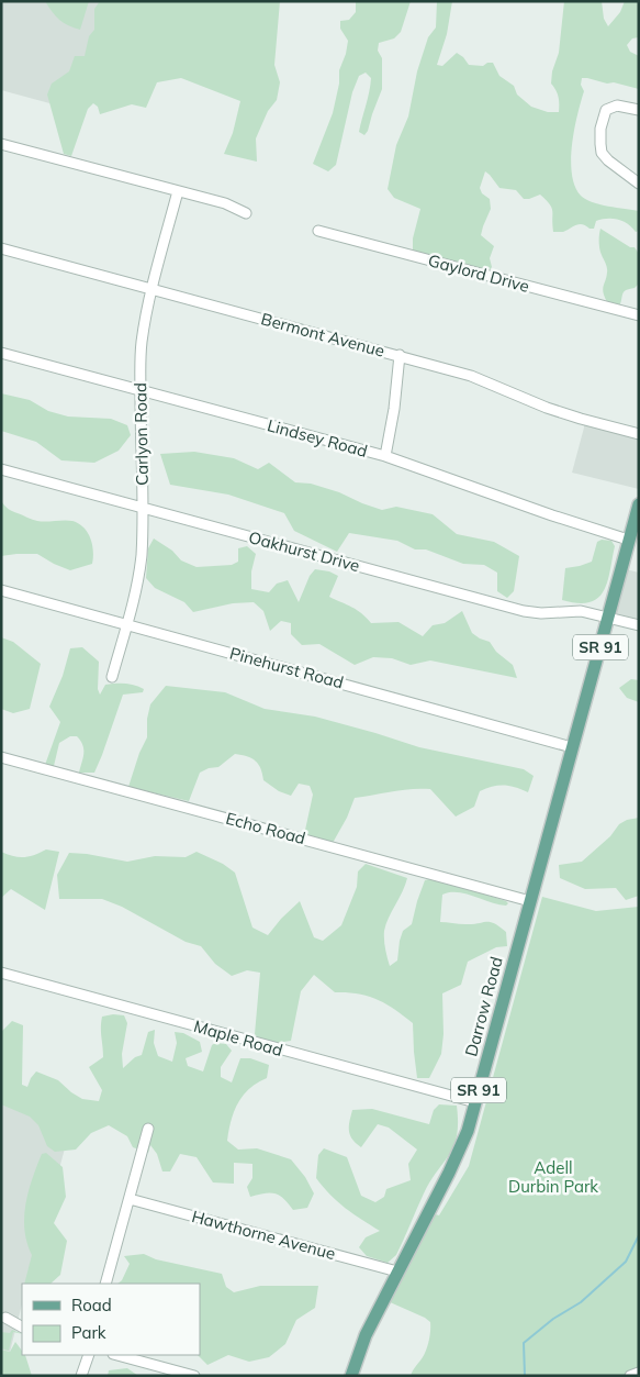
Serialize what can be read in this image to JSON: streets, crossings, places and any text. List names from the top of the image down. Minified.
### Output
{"streets":{"main road":["SR 91","Darrow Road"],"street":["Gaylord Drive","Bermont Avenue","Carlyon Road","Lindsey Road","Oakhurst Drive","Pinehurst Road","Echo Road","Maple Road","Hawthorne Avenue"]},"crossings":[["Bermont Avenue","Carlyon Road"],["Carlyon Road","Lindsey Road"],["Carlyon Road","Oakhurst Drive"],["Carlyon Road","Pinehurst Road"],["Lindsey Road","SR 91"],["Oakhurst Drive","SR 91"],["SR 91","Pinehurst Road"],["SR 91","Darrow Road"],["Pinehurst Road","Darrow Road"],["Echo Road","Darrow Road"],["Darrow Road","Maple Road"],["Darrow Road","Hawthorne Avenue"]],"parks":["Adell Durbin Park"],"legend":["Road","Park"]}
